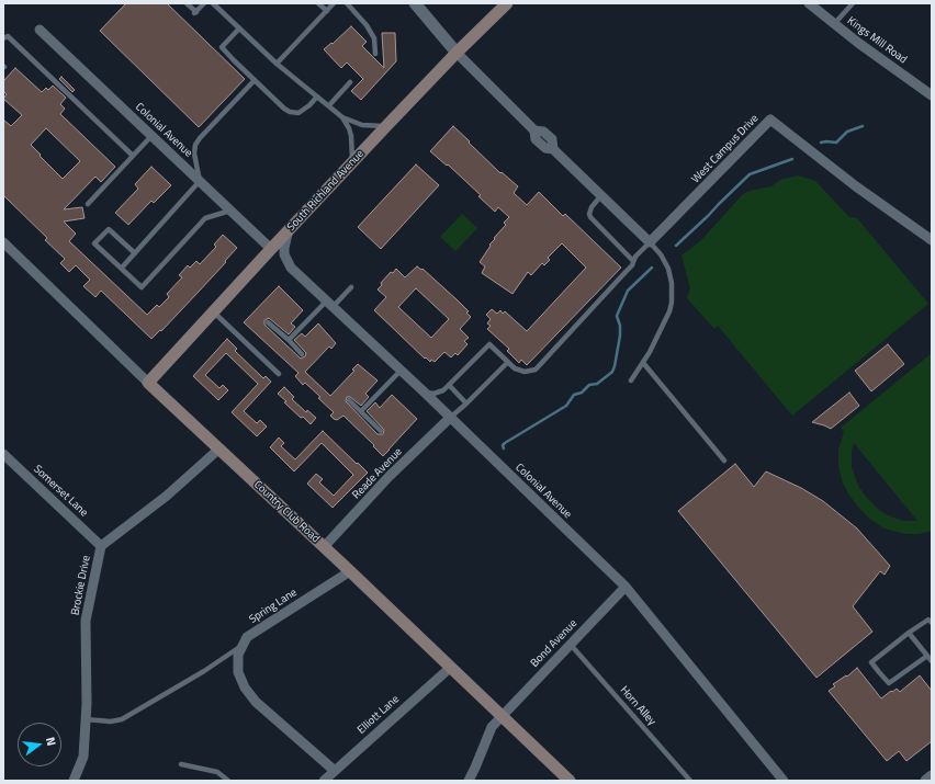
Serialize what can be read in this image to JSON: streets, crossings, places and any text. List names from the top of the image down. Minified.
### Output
{"streets":{"main road":["South Richland Avenue","Country Club Road"],"street":["Kings Mill Road","Colonial Avenue","West Campus Drive","Reade Avenue","Somerset Lane","Brockie Drive","Spring Lane","Bond Avenue","Elliott Lane"],"lane":["Horn Alley"]},"crossings":[["Colonial Avenue","South Richland Avenue"],["Colonial Avenue","Reade Avenue"],["Colonial Avenue","Bond Avenue"],["South Richland Avenue","Country Club Road"],["Reade Avenue","Country Club Road"],["Somerset Lane","Brockie Drive"],["Country Club Road","Brockie Drive"],["Country Club Road","Spring Lane"],["Country Club Road","Bond Avenue"],["Country Club Road","Elliott Lane"],["Spring Lane","Elliott Lane"],["Bond Avenue","Horn Alley"]],"north":"right"}
